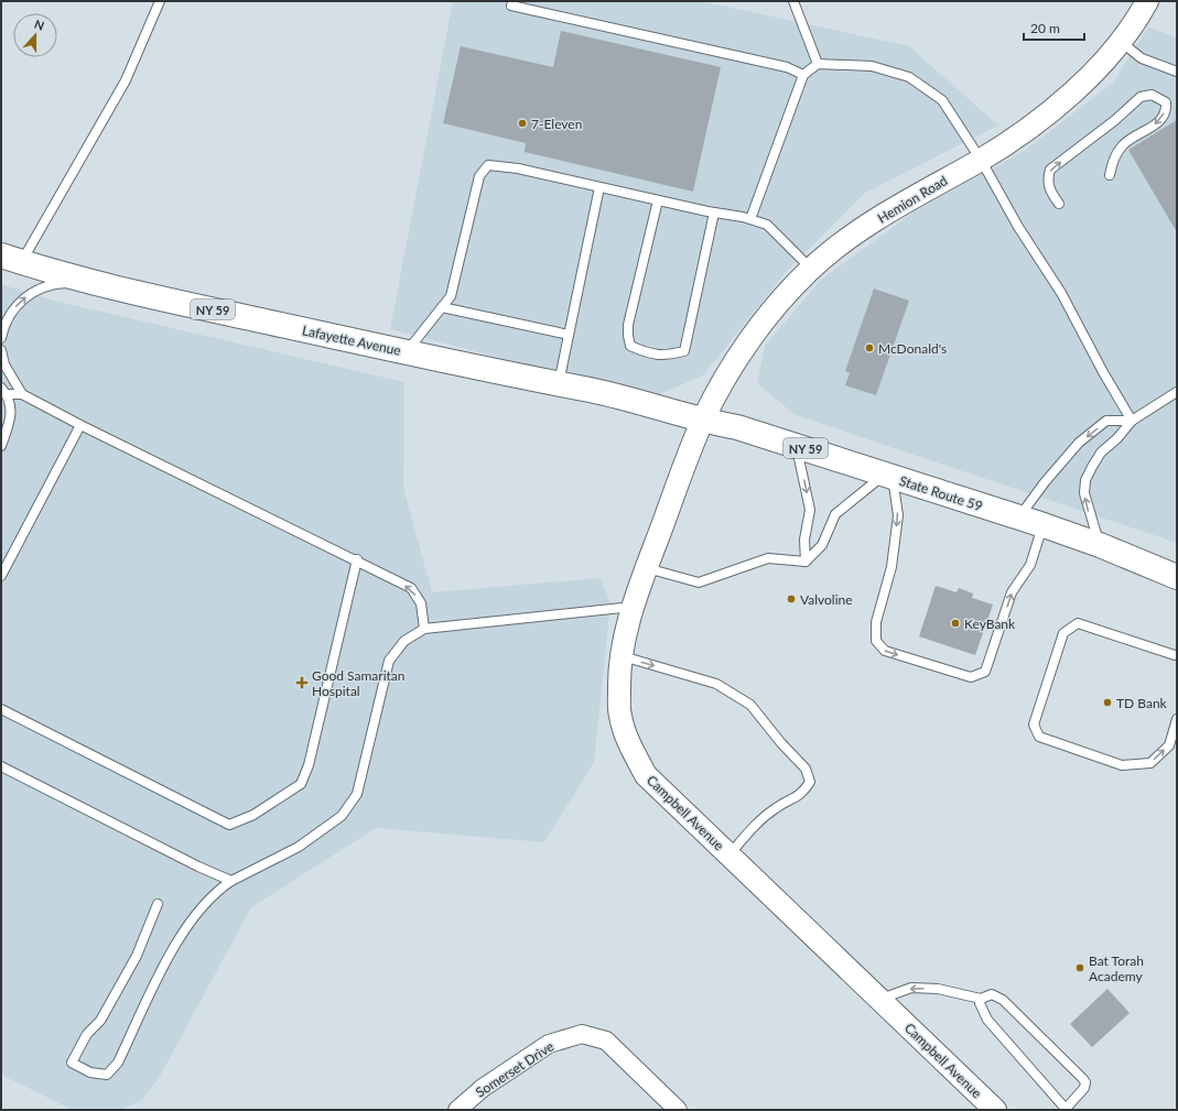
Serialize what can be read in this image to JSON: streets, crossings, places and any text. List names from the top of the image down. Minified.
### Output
{"streets":{"main road":["NY 59","Lafayette Avenue","State Route 59"],"street":["Hemion Road","Campbell Avenue","Somerset Drive"]},"crossings":[["Hemion Road","Lafayette Avenue"],["Hemion Road","State Route 59"],["Hemion Road","Campbell Avenue"],["Lafayette Avenue","State Route 59"],["Lafayette Avenue","Campbell Avenue"],["State Route 59","Campbell Avenue"]],"places":{"other":["7-Eleven","McDonald's","Valvoline","KeyBank","TD Bank","Bat Torah Academy"],"health":["Good Samaritan Hospital"]},"scale_bar":"20 m","north":"top"}
